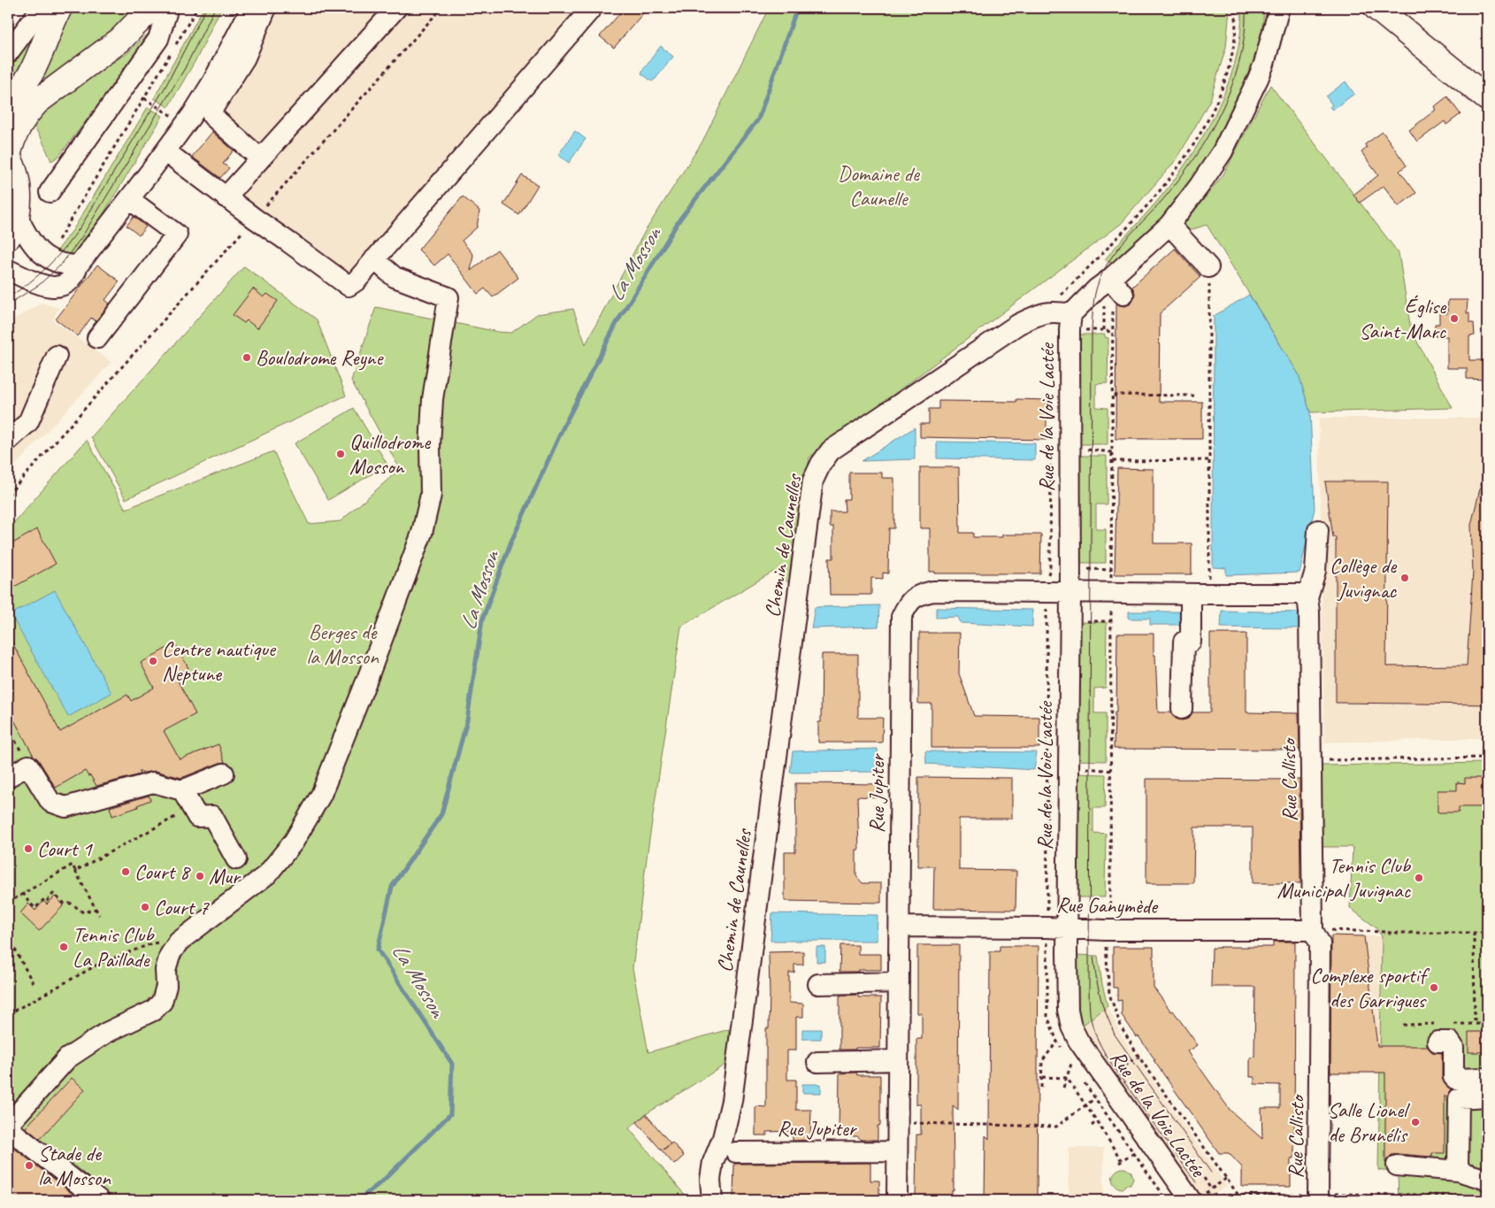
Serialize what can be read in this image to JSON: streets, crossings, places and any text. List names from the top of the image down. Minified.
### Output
{"streets":{"street":["Rue de la Voie Lactée","Chemin de Caunelles","Rue Callisto","Rue Jupiter","Rue Ganymède"]},"crossings":[["Rue de la Voie Lactée","Chemin de Caunelles"],["Rue de la Voie Lactée","Rue Jupiter"],["Rue de la Voie Lactée","Rue Ganymède"],["Rue Callisto","Rue Ganymède"],["Rue Jupiter","Rue Ganymède"]],"water":["La Mosson"],"parks":["Domaine de Caunelle","Berges de la Mosson"],"places":["Église Saint-Marc","Boulodrome Reyne","Quillodrome Mosson","Collège de Juvignac","Centre nautique Neptune","Court 1","Court 8","Mur","Tennis Club Municipal Juvignac","Court 7","Tennis Club La Paillade","Complexe sportif des Garrigues","Salle Lionel de Brunélis","Stade de la Mosson"]}
